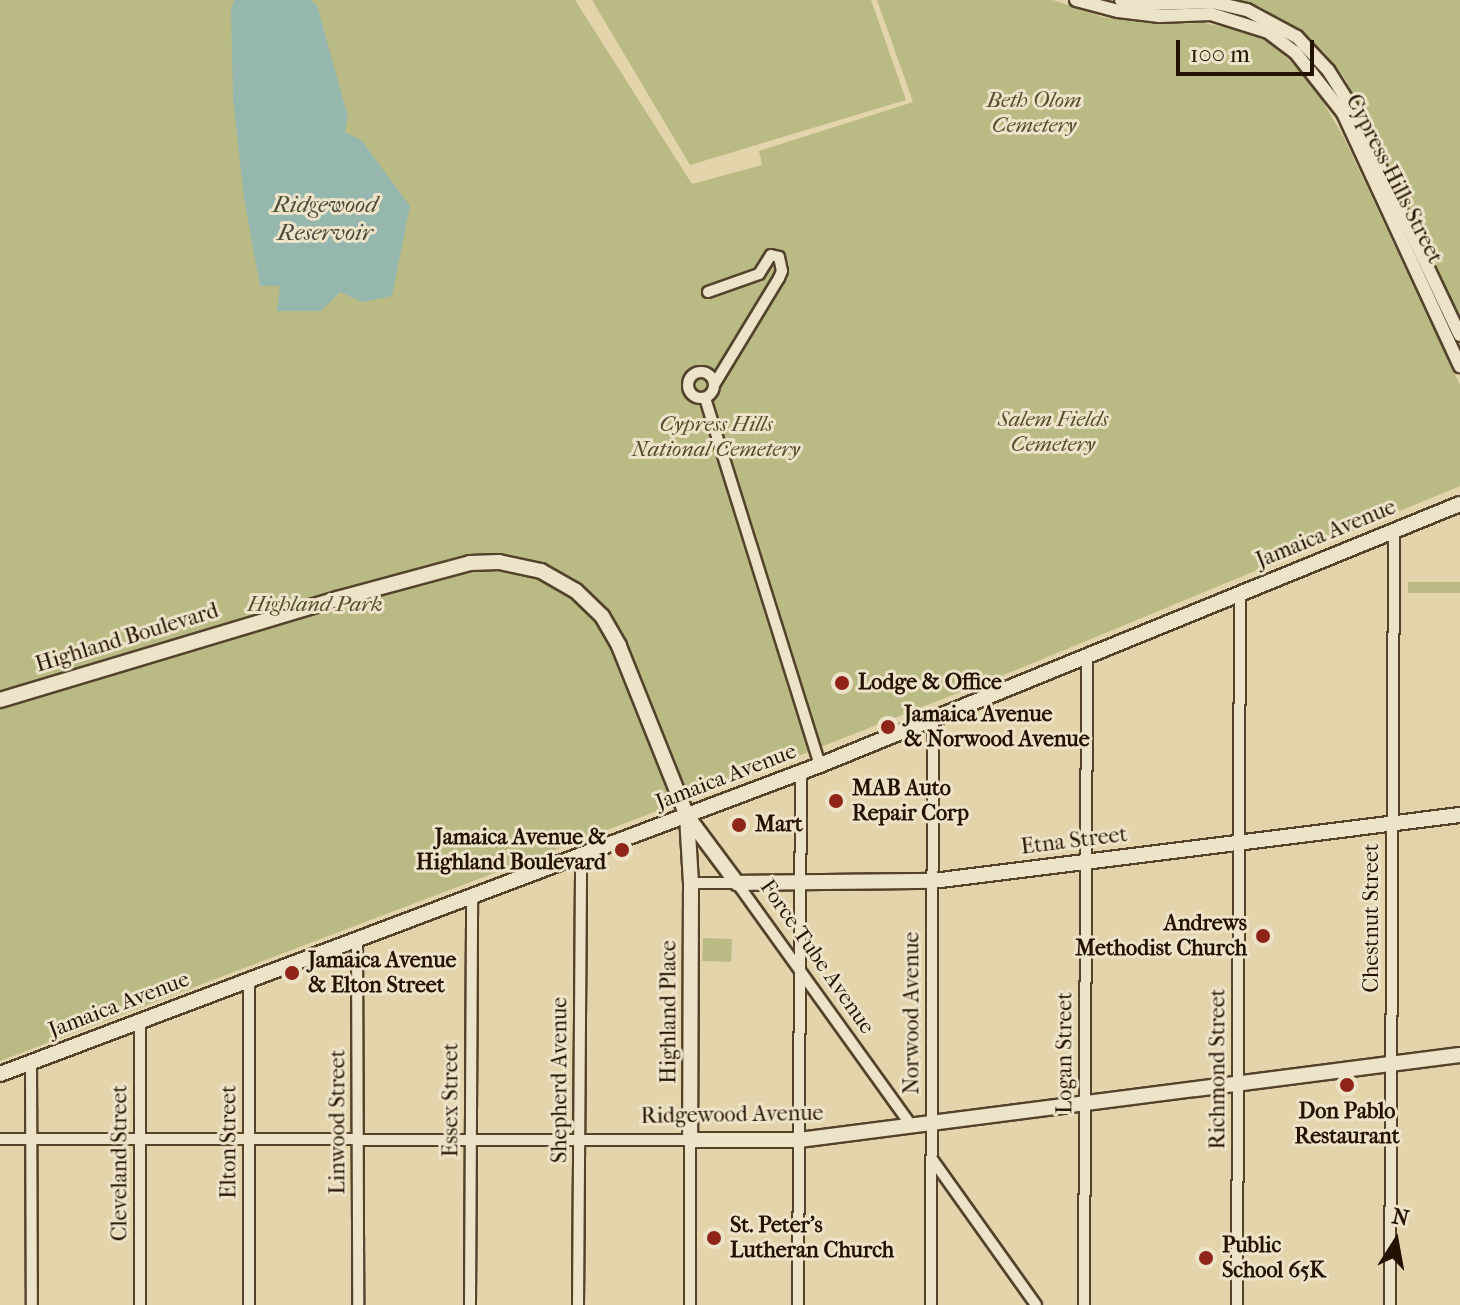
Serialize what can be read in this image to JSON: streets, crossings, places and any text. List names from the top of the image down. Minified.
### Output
{"streets":{"main road":["Jamaica Avenue","Highland Boulevard","Etna Street","Force Tube Avenue","Highland Place","Ridgewood Avenue"],"street":["Cypress Hills Street","Chestnut Street","Norwood Avenue","Logan Street","Richmond Street","Shepherd Avenue","Essex Street","Linwood Street","Elton Street","Cleveland Street"]},"crossings":[["Jamaica Avenue","Highland Boulevard"],["Jamaica Avenue","Chestnut Street"],["Jamaica Avenue","Force Tube Avenue"],["Jamaica Avenue","Highland Place"],["Jamaica Avenue","Norwood Avenue"],["Jamaica Avenue","Logan Street"],["Jamaica Avenue","Richmond Street"],["Jamaica Avenue","Shepherd Avenue"],["Jamaica Avenue","Essex Street"],["Jamaica Avenue","Linwood Street"],["Jamaica Avenue","Elton Street"],["Jamaica Avenue","Cleveland Street"],["Highland Boulevard","Force Tube Avenue"],["Highland Boulevard","Highland Place"],["Etna Street","Chestnut Street"],["Etna Street","Force Tube Avenue"],["Etna Street","Highland Place"],["Etna Street","Norwood Avenue"],["Etna Street","Logan Street"],["Etna Street","Richmond Street"],["Chestnut Street","Ridgewood Avenue"],["Force Tube Avenue","Highland Place"],["Force Tube Avenue","Ridgewood Avenue"],["Highland Place","Ridgewood Avenue"],["Norwood Avenue","Ridgewood Avenue"],["Logan Street","Ridgewood Avenue"],["Richmond Street","Ridgewood Avenue"],["Shepherd Avenue","Ridgewood Avenue"],["Essex Street","Ridgewood Avenue"],["Ridgewood Avenue","Linwood Street"],["Ridgewood Avenue","Elton Street"],["Ridgewood Avenue","Cleveland Street"]],"water":["Ridgewood Reservoir"],"parks":["Beth Olom Cemetery","Salem Fields Cemetery","Cypress Hills National Cemetery","Highland Park"],"places":["Lodge & Office","Jamaica Avenue & Norwood Avenue","MAB Auto Repair Corp","Mart","Jamaica Avenue & Highland Boulevard","Andrews Methodist Church","Jamaica Avenue & Elton Street","Don Pablo Restaurant","St. Peter's Lutheran Church","Public School 65K"],"scale_bar":"100 m","north":"top"}
